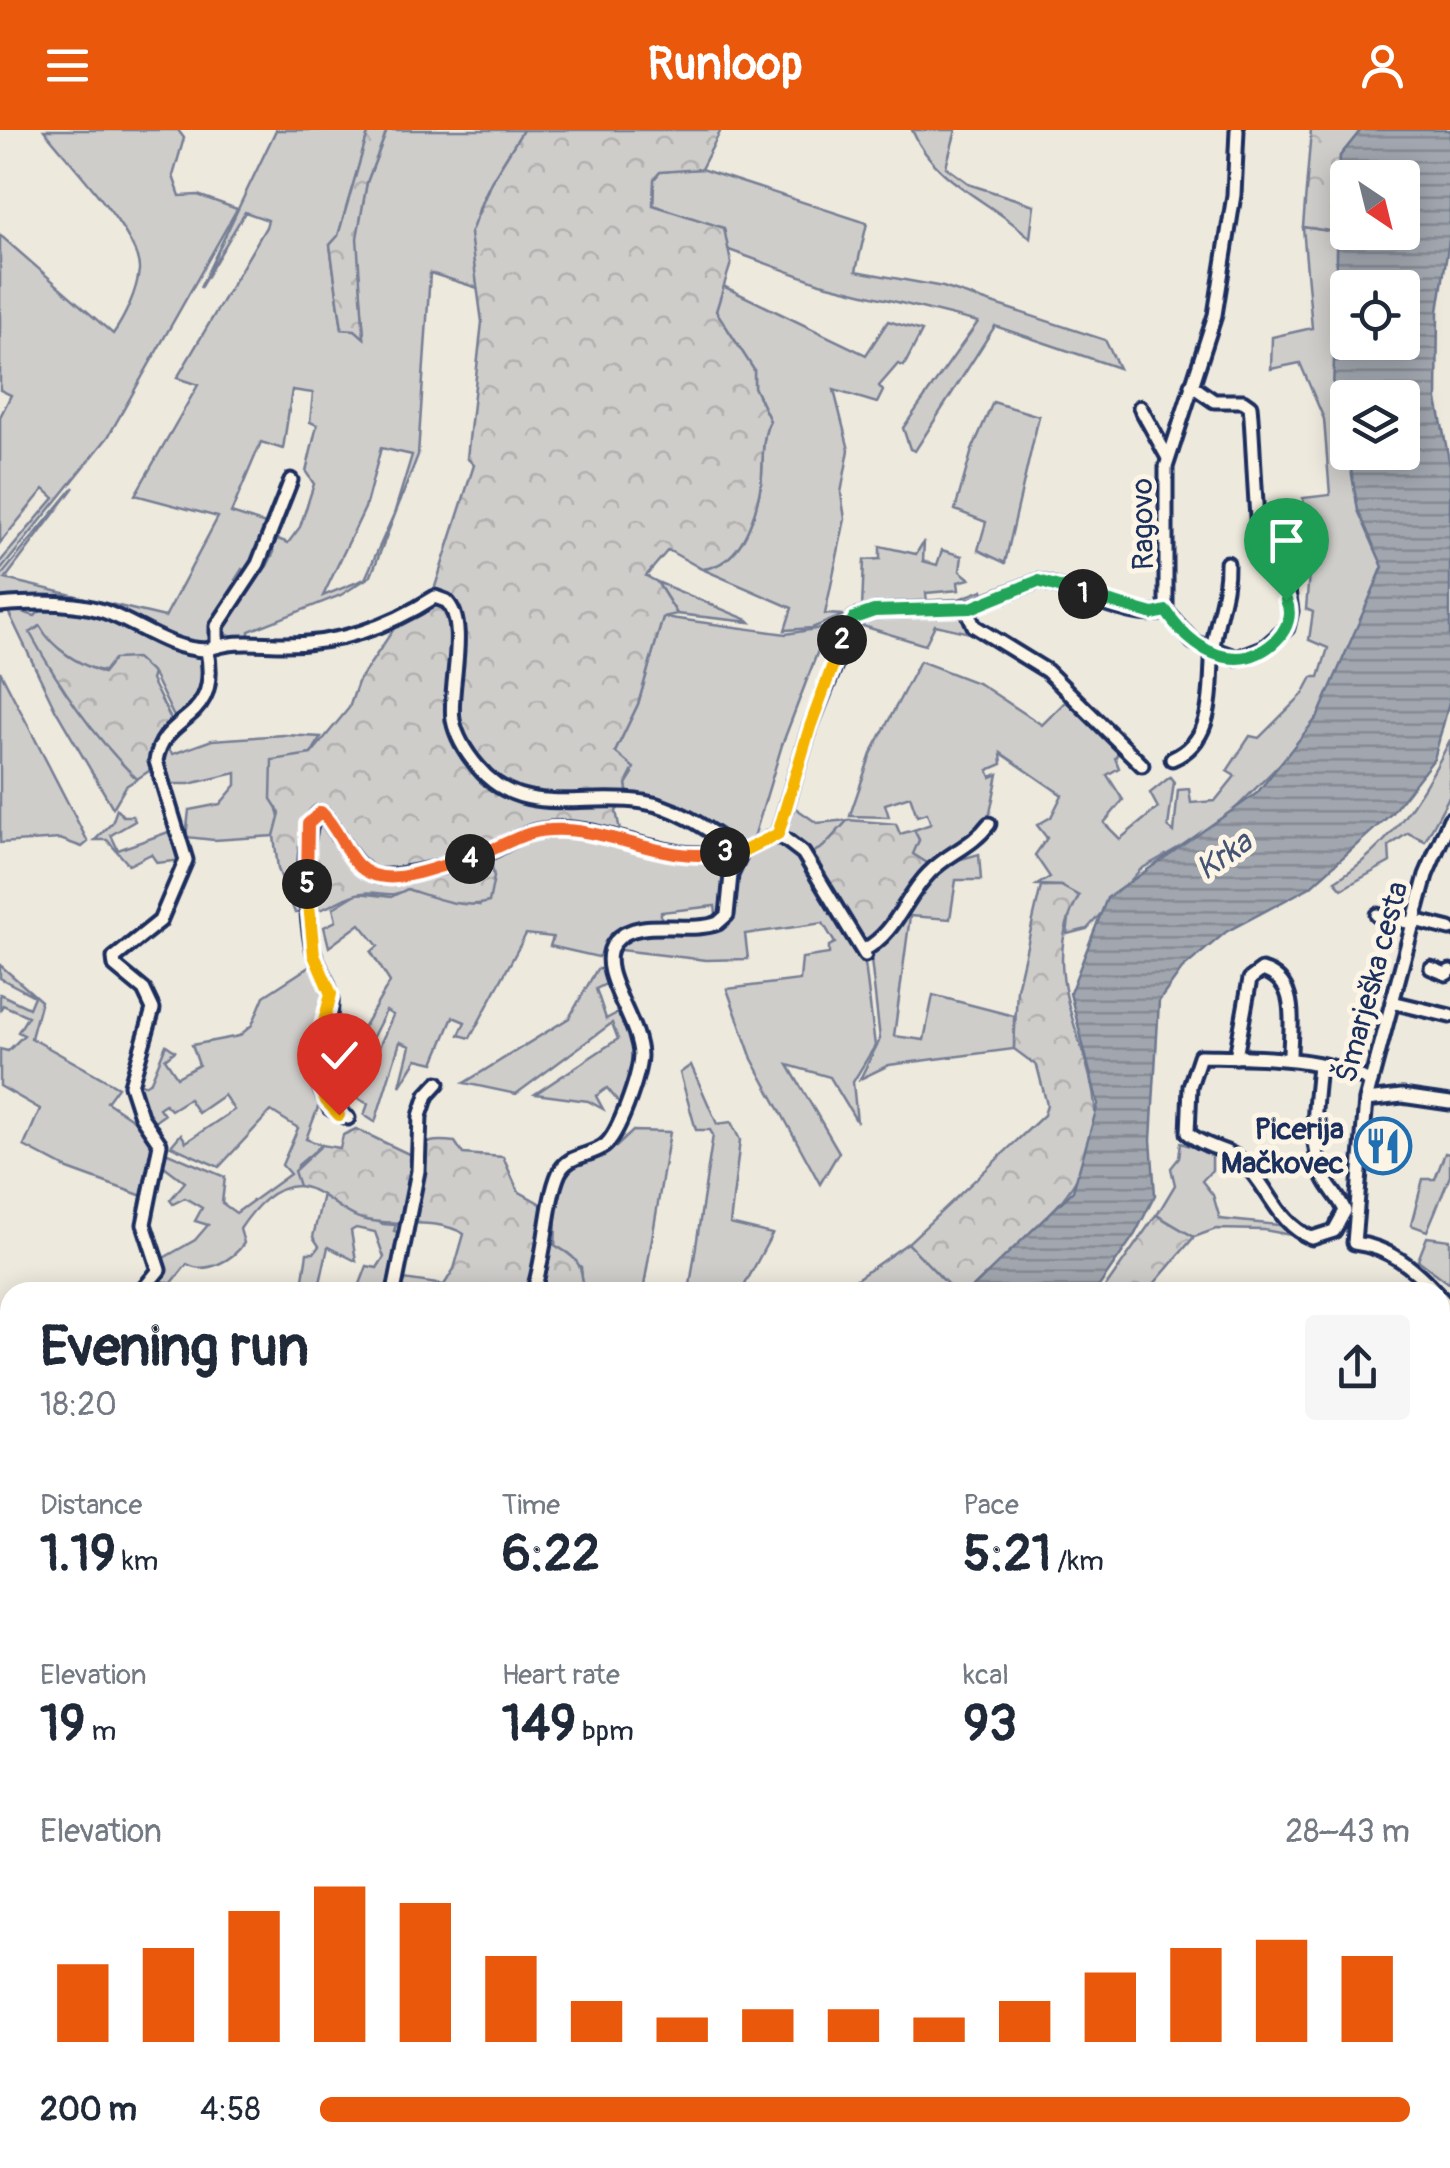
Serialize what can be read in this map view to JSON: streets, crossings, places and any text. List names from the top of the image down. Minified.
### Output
{"streets":{"street":["Ragovo","Šmarješka cesta"]},"water":["Krka"],"places":{"restaurant":["Picerija Mačkovec"]},"north":"bottom right","page":{"header":"Runloop","pins":["1","2","3","4","5"],"heading":["Evening run","18:20"],"stats":[["Distance","1.19 km"],["Time","6:22"],["Pace","5:21 /km"],["Elevation","19 m"],["Heart rate","149 bpm"],["kcal","93"]],"chart":["Elevation","28–43 m"],"list":[{"name":"200 m","note":"4:58"}]}}
